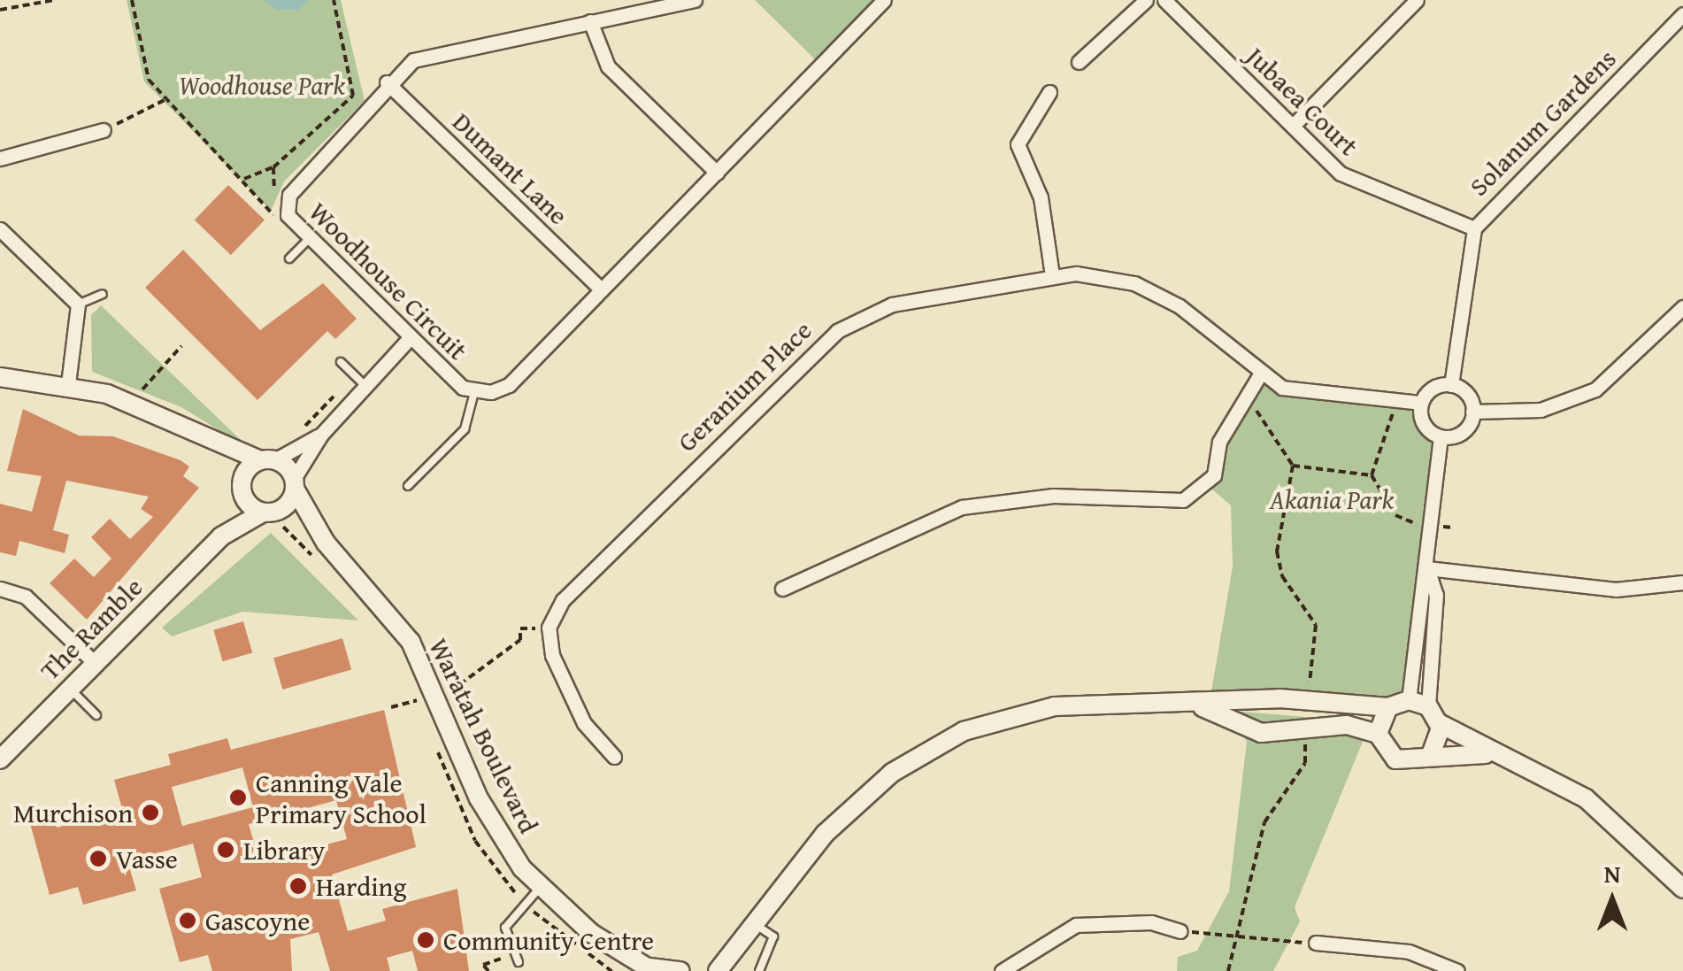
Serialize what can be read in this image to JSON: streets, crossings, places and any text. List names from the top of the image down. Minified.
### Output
{"streets":{"street":["Jubaea Court","Solanum Gardens","Dumant Lane","Woodhouse Circuit","Geranium Place","The Ramble","Waratah Boulevard"]},"crossings":[["Jubaea Court","Solanum Gardens"],["Solanum Gardens","Geranium Place"],["Dumant Lane","Woodhouse Circuit"],["The Ramble","Waratah Boulevard"]],"parks":["Woodhouse Park","Akania Park"],"places":["Canning Vale Primary School","Murchison","Library","Vasse","Harding","Gascoyne","Community Centre"],"north":"top"}
